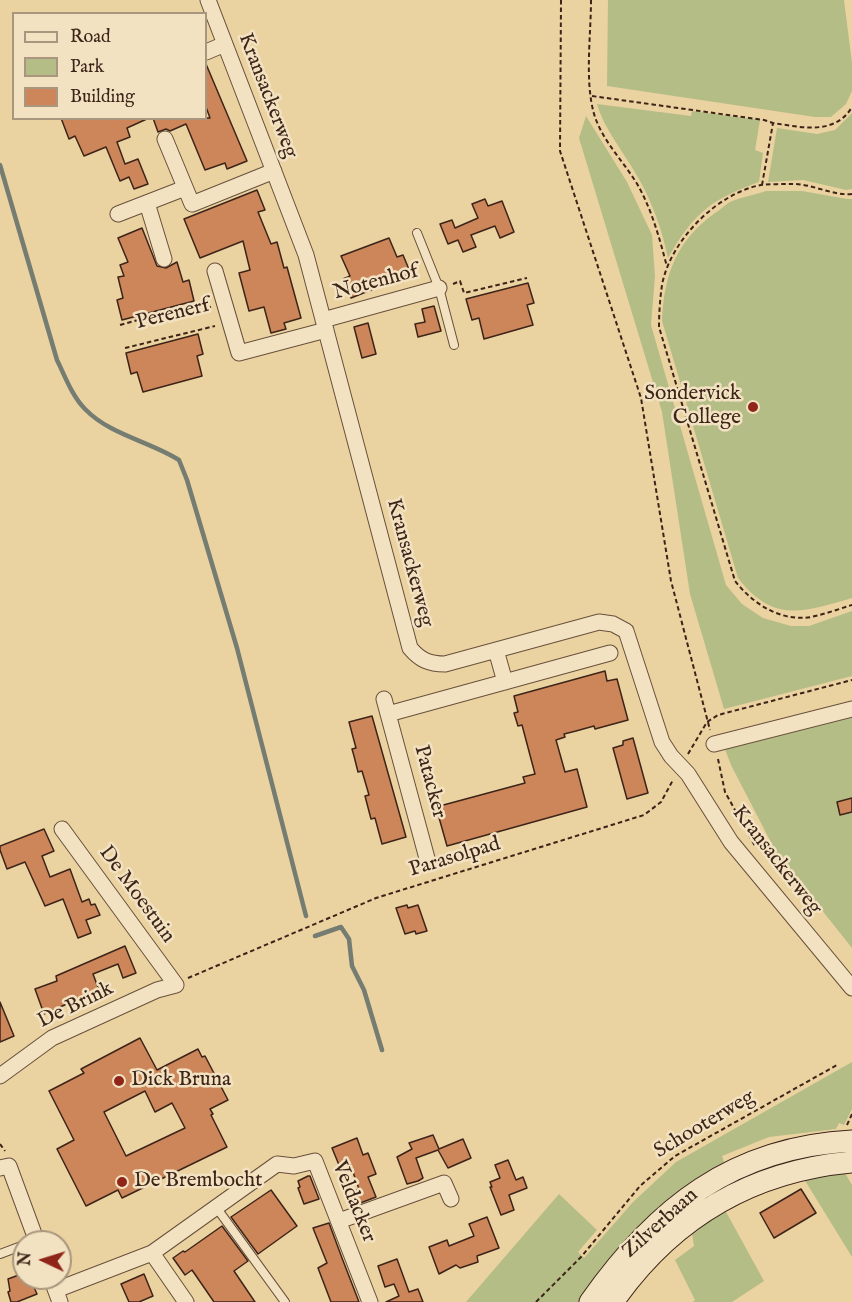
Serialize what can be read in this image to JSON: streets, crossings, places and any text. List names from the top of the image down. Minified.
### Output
{"streets":{"main road":["Zilverbaan"],"street":["Kransackerweg","Notenhof","Perenerf","Patacker","De Moestuin","De Brink","Veldacker"],"path":["Parasolpad","Schooterweg"]},"crossings":[["Kransackerweg","Notenhof"],["Kransackerweg","Perenerf"],["Kransackerweg","Parasolpad"],["Notenhof","Perenerf"],["Parasolpad","De Moestuin"],["Parasolpad","De Brink"],["De Moestuin","De Brink"]],"places":["Sondervick College","Dick Bruna","De Brembocht"],"legend":["Road","Park","Building"],"north":"left"}
